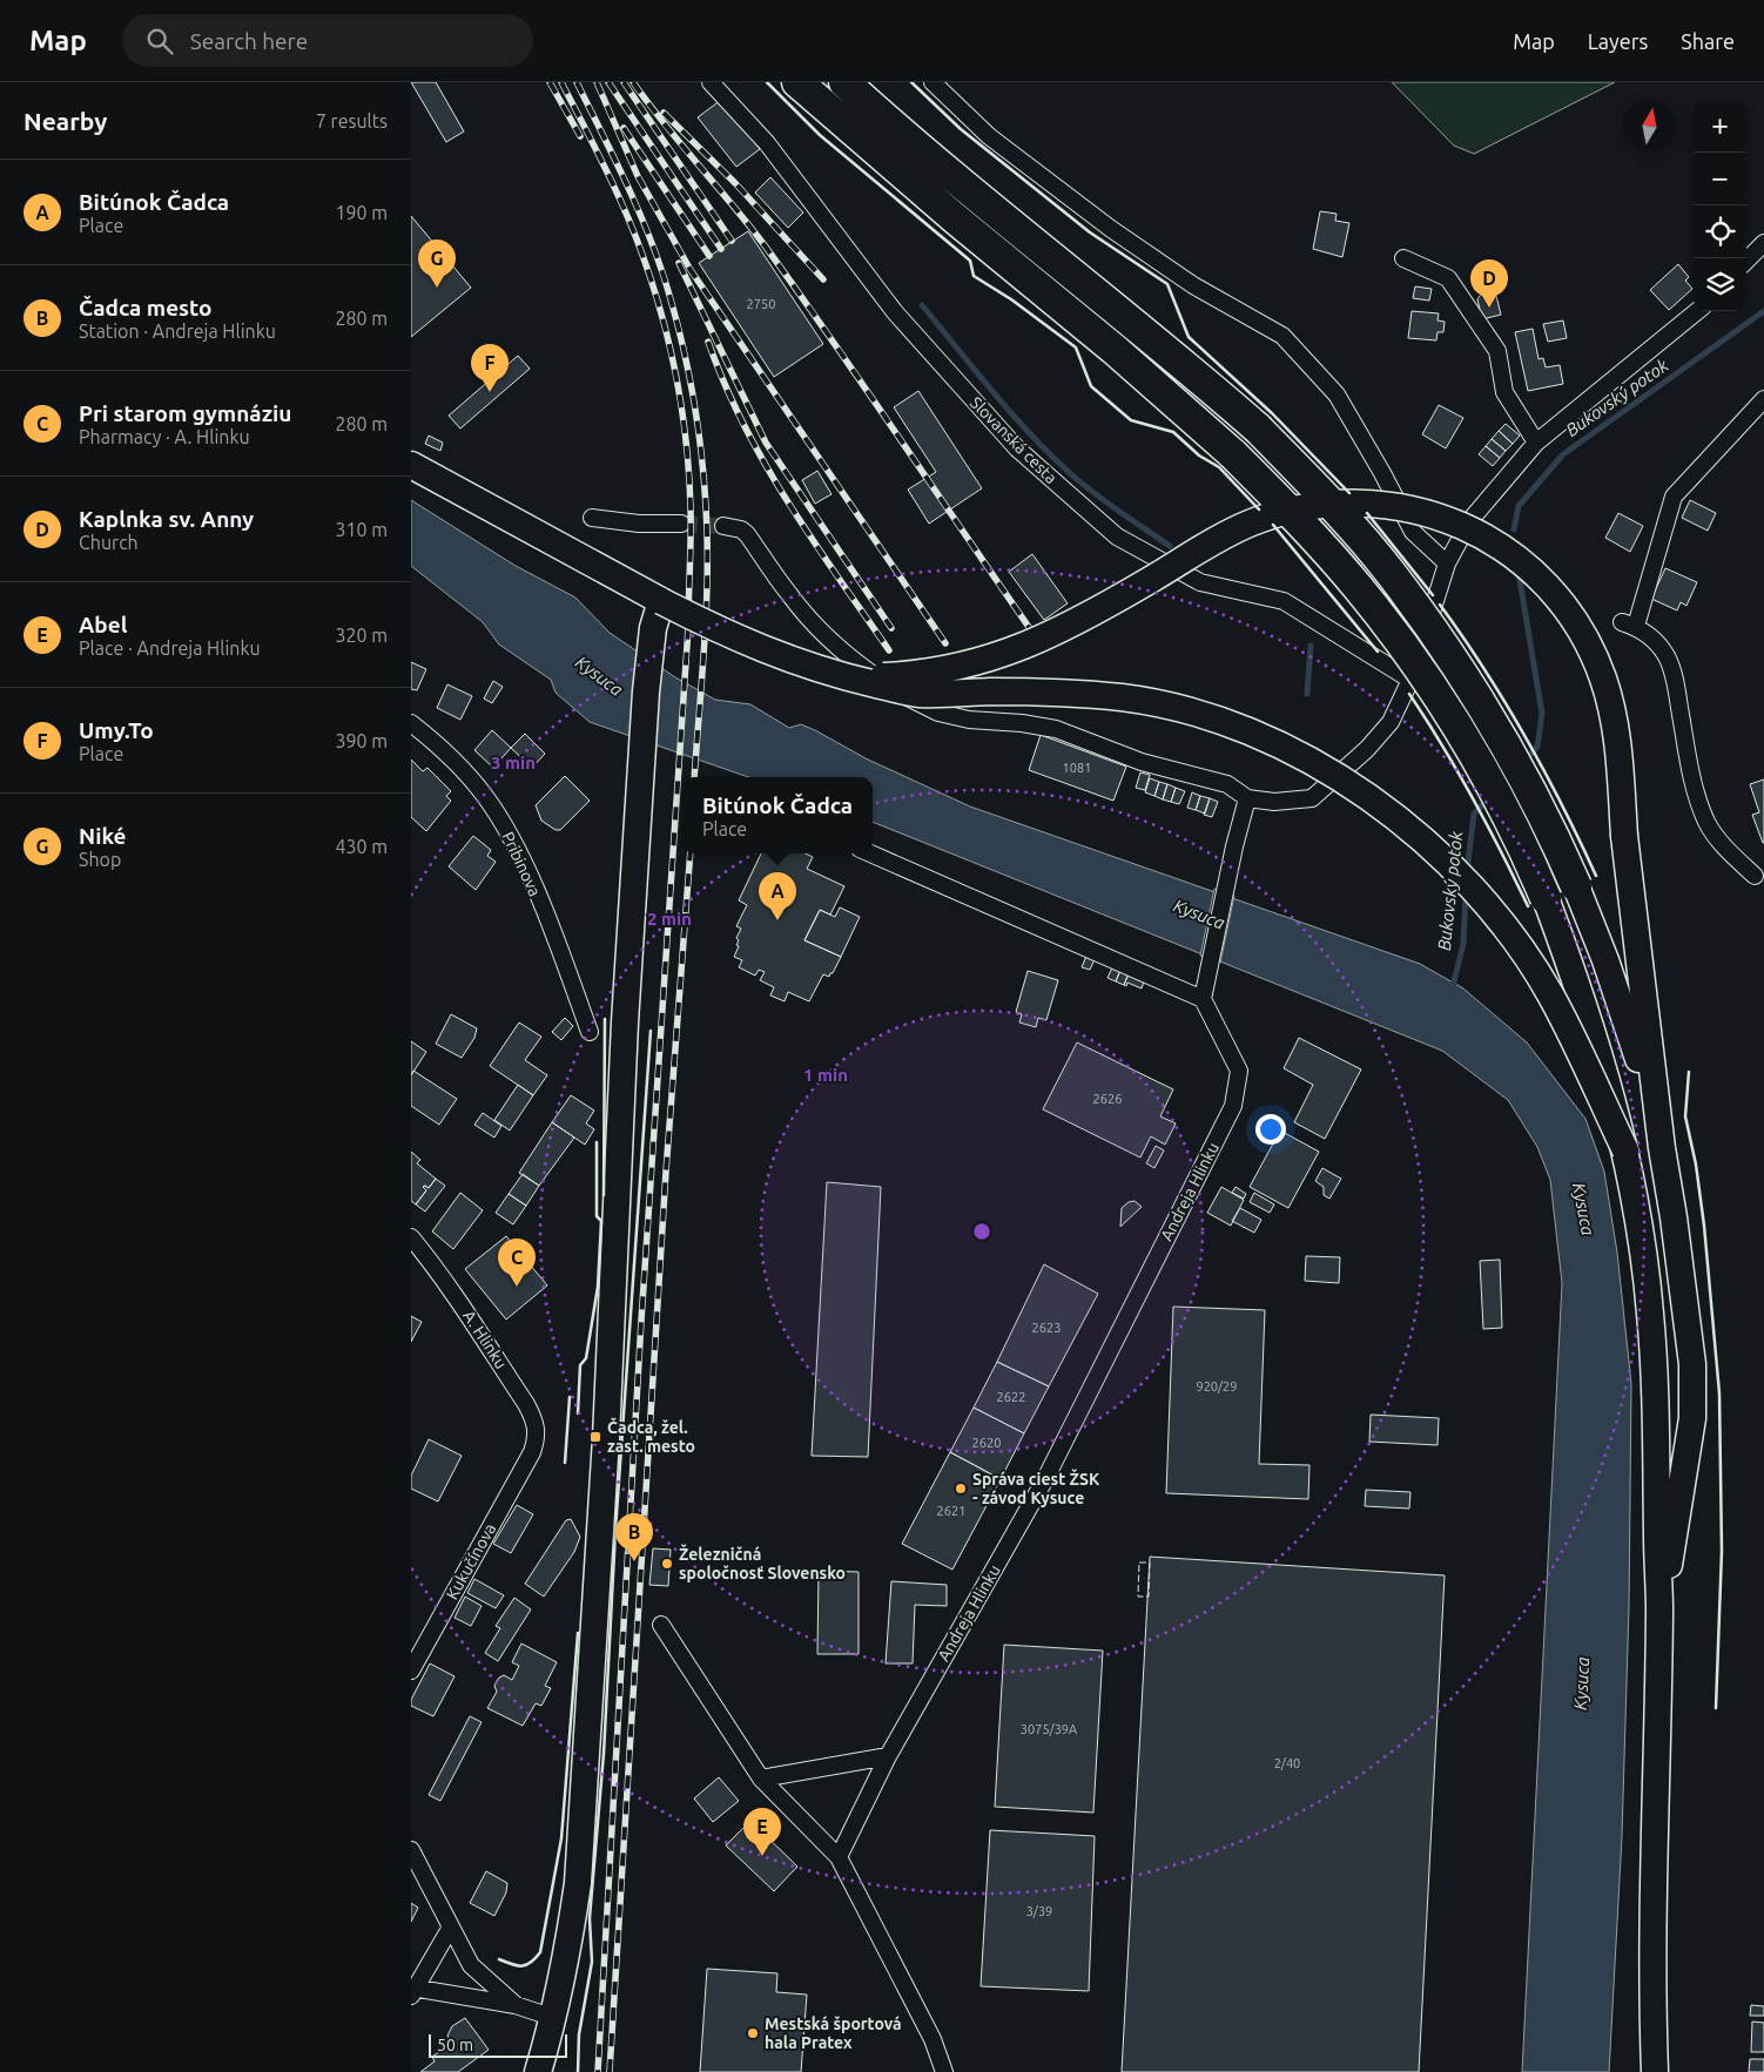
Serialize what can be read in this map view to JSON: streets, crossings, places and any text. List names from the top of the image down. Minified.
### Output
{"streets":{"street":["Slovanská cesta","Pribinova","Andreja Hlinku","A. Hlinku","Kukučínova"]},"crossings":[["A. Hlinku","Kukučínova"]],"water":["Bukovský potok","Kysuca"],"places":{"transit":["Čadca, žel. zast. mesto"],"other":["Správa ciest ŽSK - závod Kysuce","Železničná spoločnosť Slovensko","Mestská športová hala Pratex"]},"house_numbers":["2750","1081","2626","2623","920/29","2622","2620","2621","3075/39A","2/40","3/39"],"scale_bar":"50 m","north":"top","page":{"header":"Map","search":"Search here","nav":["Map","Layers","Share"],"heading":["Nearby","7 results"],"map_buttons":["+","−"],"list":[{"mark":"A","name":"Bitúnok Čadca","note":"Place","value":"190 m"},{"mark":"B","name":"Čadca mesto","note":"Station · Andreja Hlinku","value":"280 m"},{"mark":"C","name":"Pri starom gymnáziu","note":"Pharmacy · A. Hlinku","value":"280 m"},{"mark":"D","name":"Kaplnka sv. Anny","note":"Church","value":"310 m"},{"mark":"E","name":"Abel","note":"Place · Andreja Hlinku","value":"320 m"},{"mark":"F","name":"Umy.To","note":"Place","value":"390 m"},{"mark":"G","name":"Niké","note":"Shop","value":"430 m"}],"pins":["G","D","F","A","C","B","E"],"popup":["Bitúnok Čadca","Place"],"scale":"50 m"},"rings":["3 min","2 min","1 min"]}
